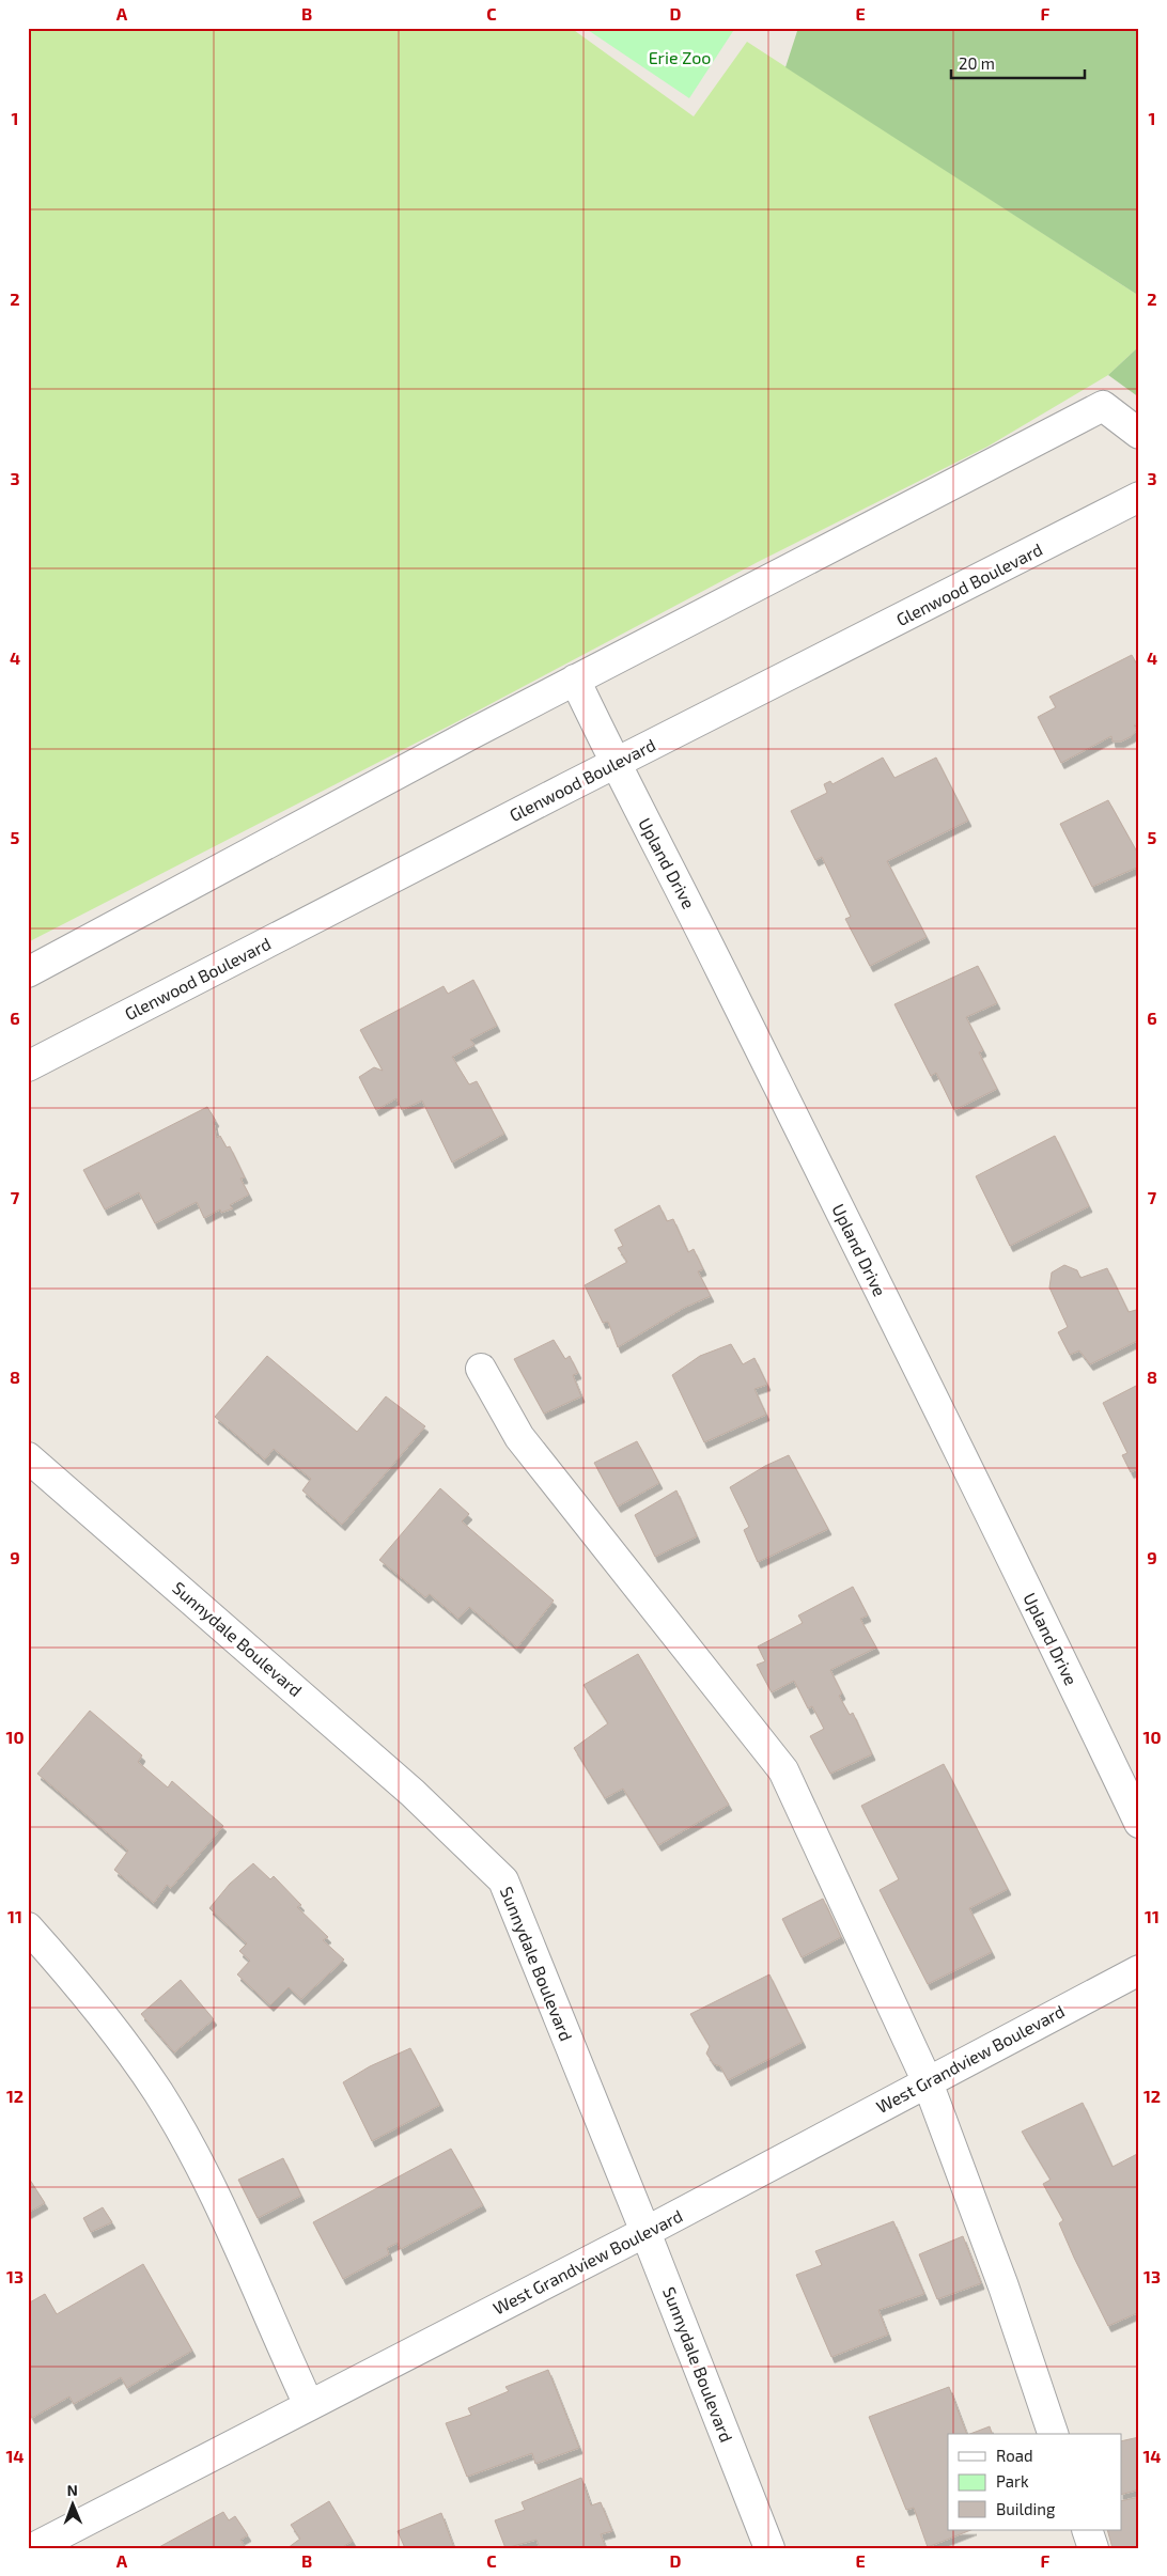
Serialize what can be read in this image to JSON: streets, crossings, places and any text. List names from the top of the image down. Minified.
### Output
{"streets":{"street":["Glenwood Boulevard","Upland Drive","Sunnydale Boulevard","West Grandview Boulevard"]},"crossings":[["Glenwood Boulevard","Upland Drive"],["Sunnydale Boulevard","West Grandview Boulevard"]],"parks":["Erie Zoo"],"legend":["Road","Park","Building"],"scale_bar":"20 m","north":"top","grid":{"columns":["A","B","C","D","E","F"],"rows":["1","2","3","4","5","6","7","8","9","10","11","12","13","14"]}}
